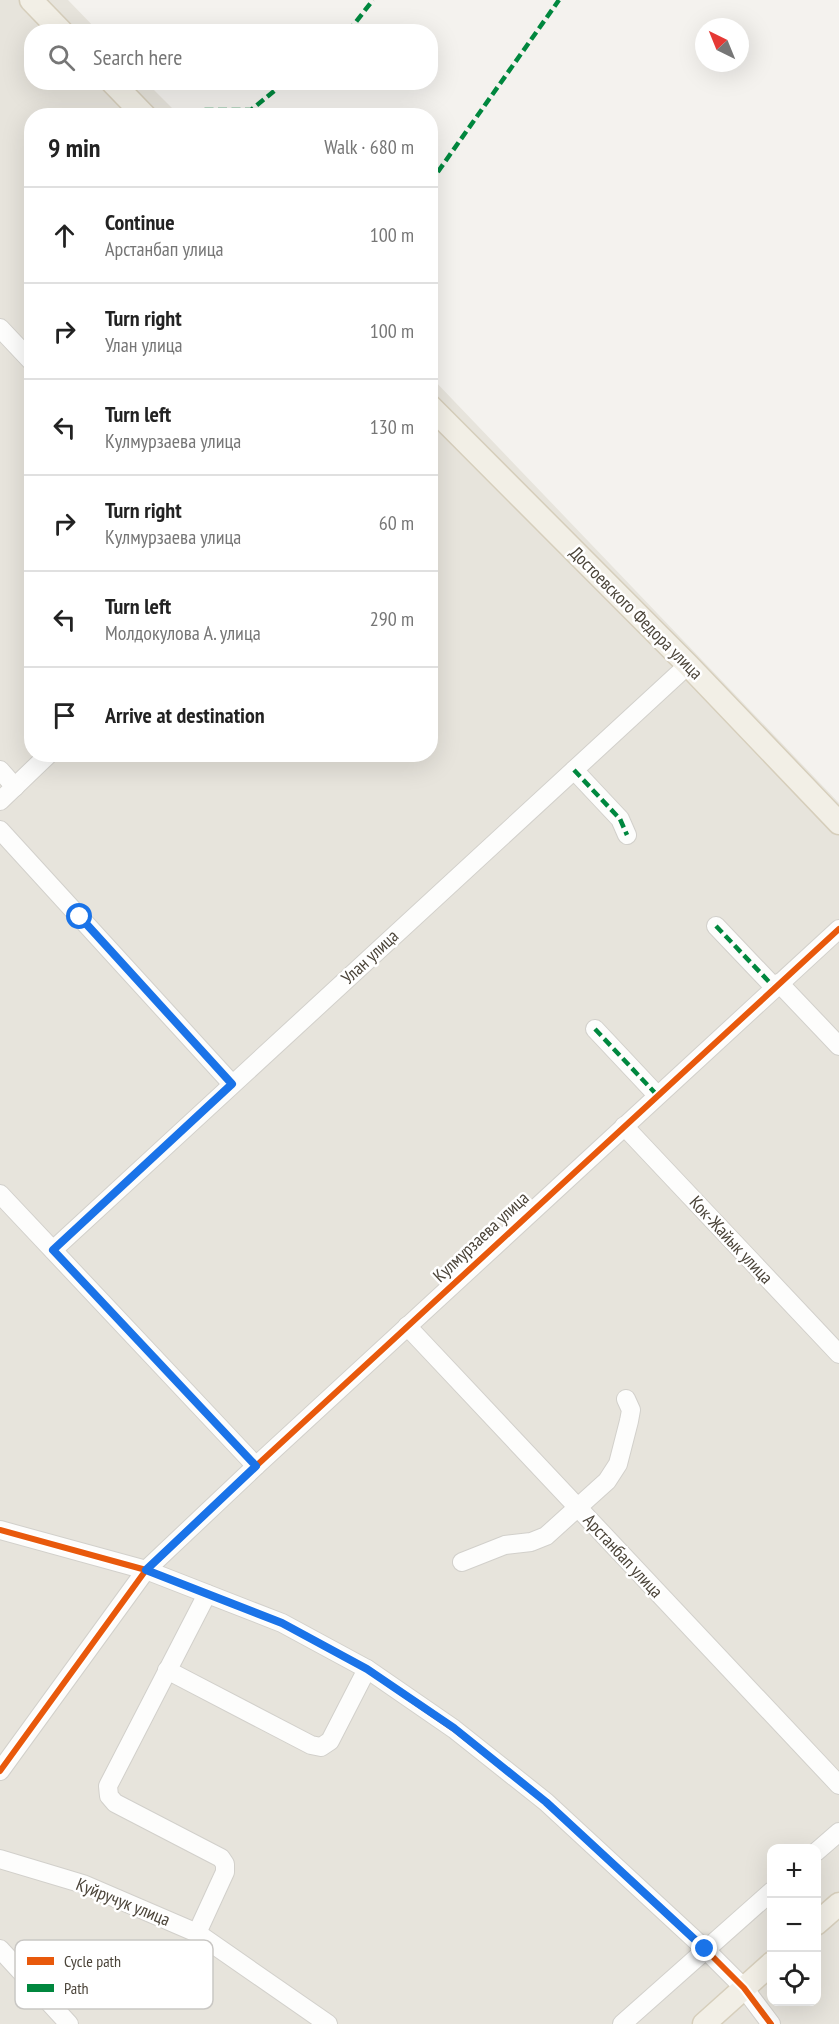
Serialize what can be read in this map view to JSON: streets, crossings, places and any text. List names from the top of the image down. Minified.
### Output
{"streets":{"main road":["Достоевского Федора улица"],"street":["Улан улица","Кулмурзаева улица","Кок-Жайык улица","Арстанбап улица","Куйручук улица"]},"crossings":[["Достоевского Федора улица","Улан улица"],["Кулмурзаева улица","Кок-Жайык улица"],["Кулмурзаева улица","Арстанбап улица"]],"legend":["Cycle path","Path"],"north":"top left","page":{"search":"Search here","heading":["9 min","Walk · 680 m"],"list":[["Continue","Арстанбап улица","100 m"],["Turn right","Улан улица","100 m"],["Turn left","Кулмурзаева улица","130 m"],["Turn right","Кулмурзаева улица","60 m"],["Turn left","Молдокулова А. улица","290 m"],"Arrive at destination"],"map_buttons":["+","−"]}}
